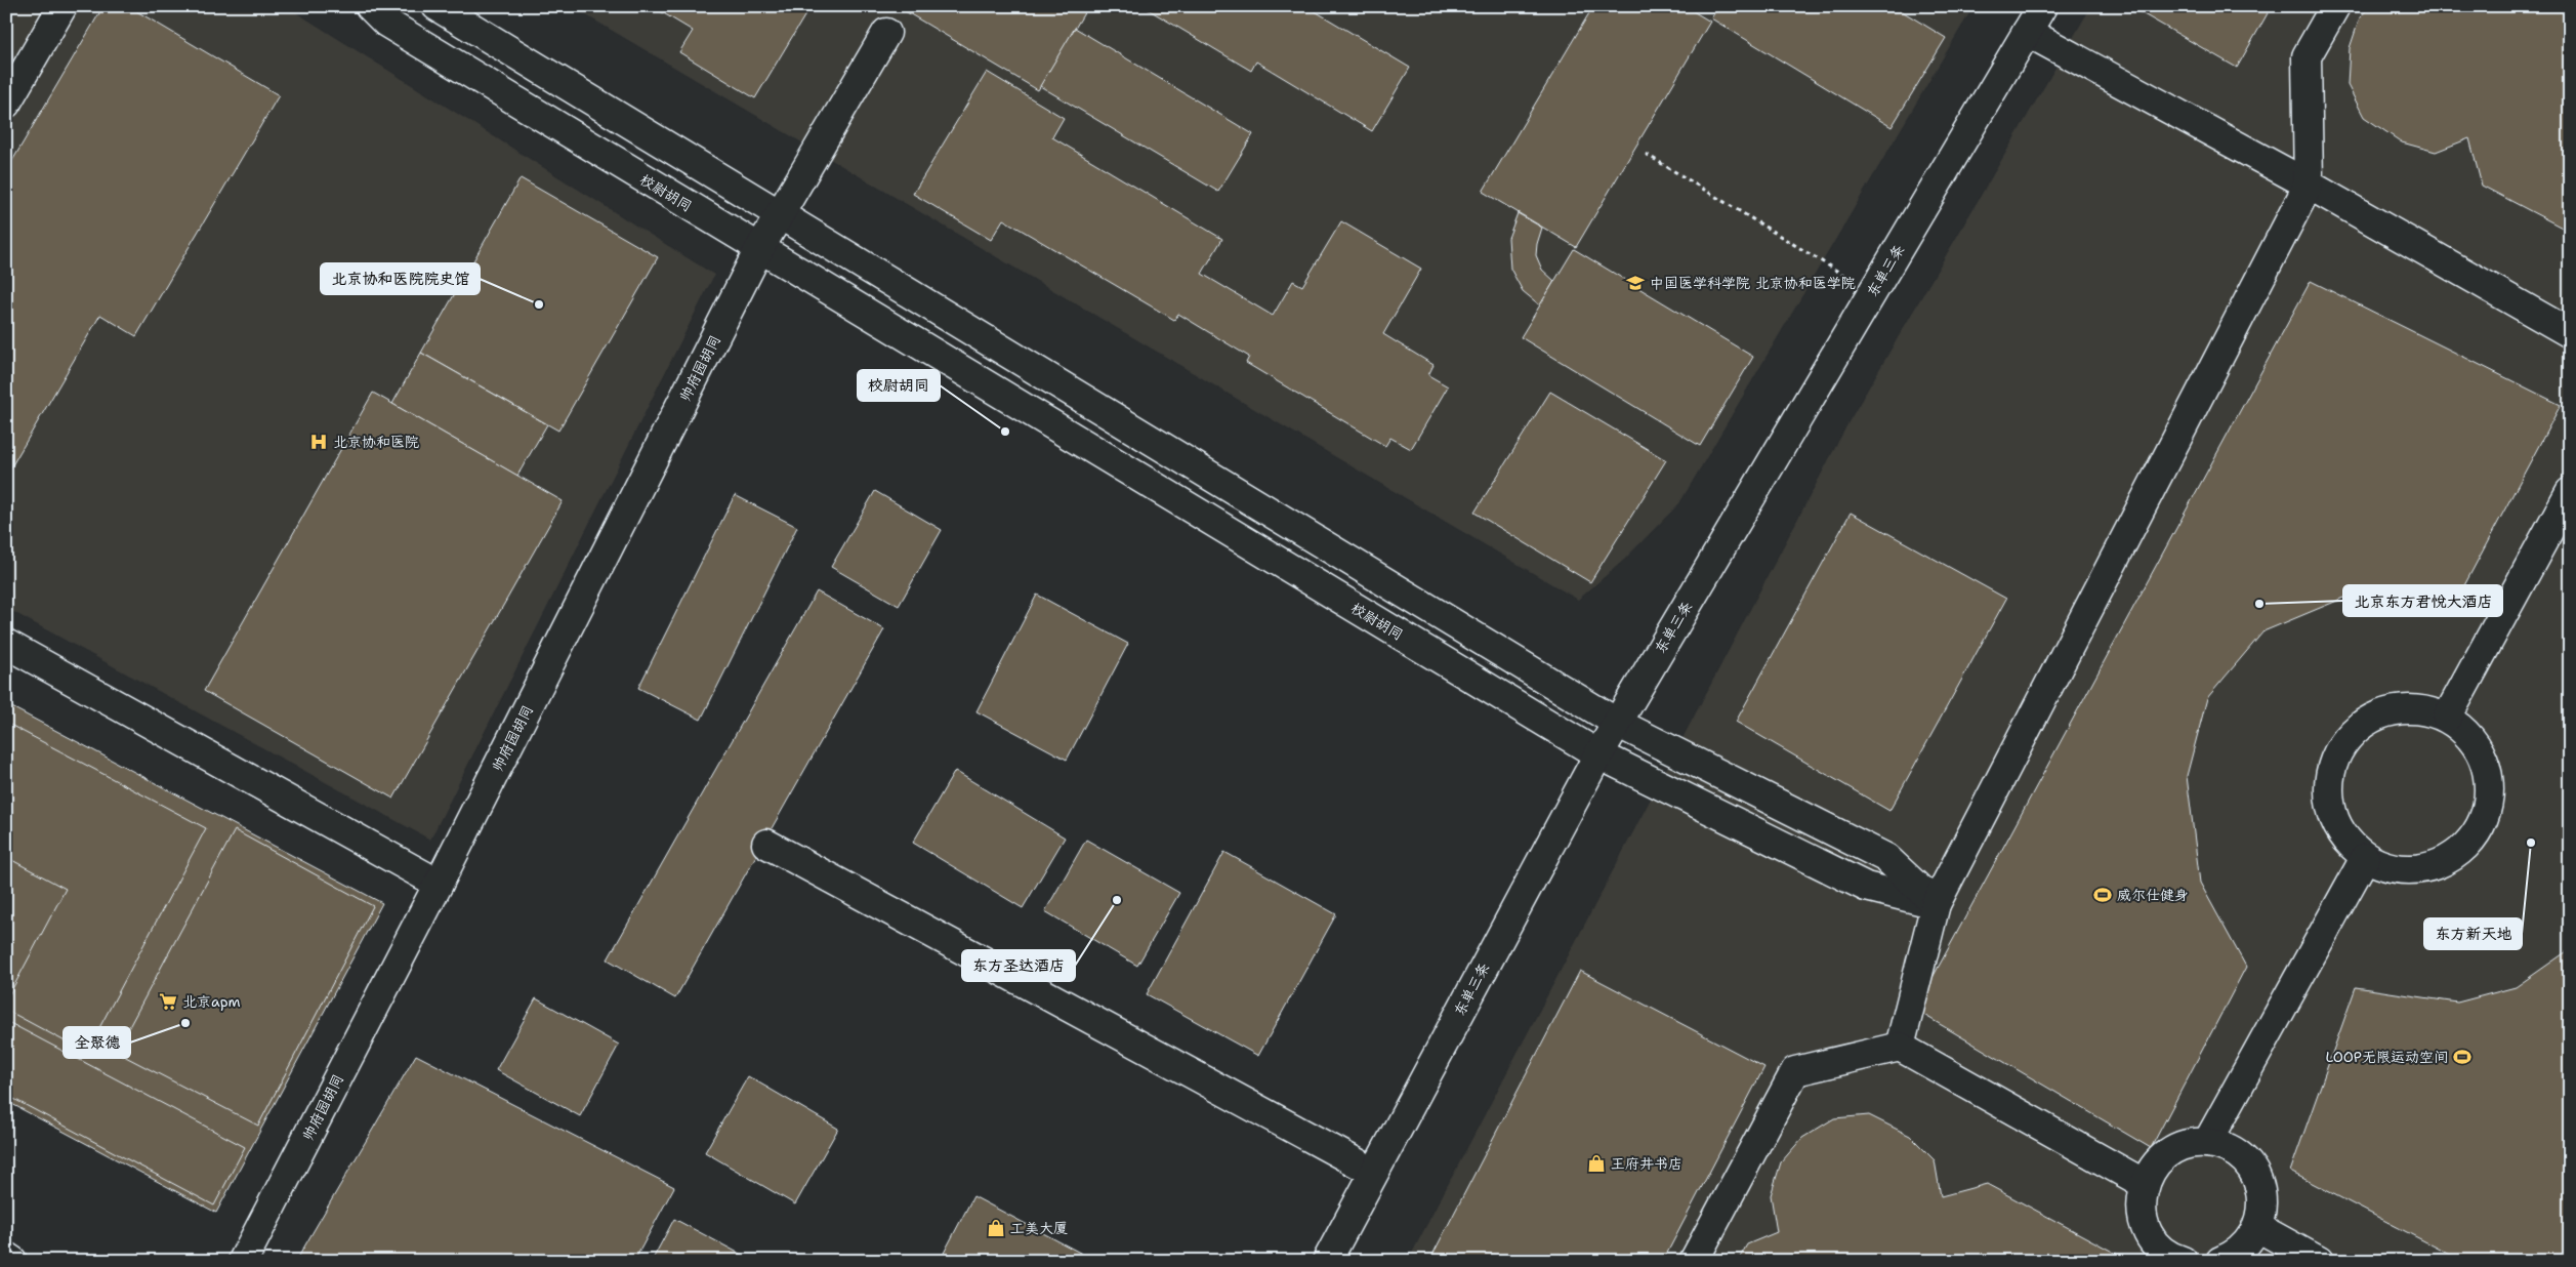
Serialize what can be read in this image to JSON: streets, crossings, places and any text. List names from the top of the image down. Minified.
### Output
{"streets":{"street":["校尉胡同","东单三条","帅府园胡同"]},"crossings":[["校尉胡同","东单三条"],["校尉胡同","帅府园胡同"]],"places":{"school or university":["中国医学科学院 北京协和医学院"],"other":["北京协和医院院史馆","校尉胡同","北京东方君悦大酒店","东方新天地","东方圣达酒店","全聚德"],"hospital":["北京协和医院"],"sports":["威尔仕健身","LOOP无限运动空间"],"supermarket":["北京apm"],"shop":["王府井书店","工美大厦"]}}
